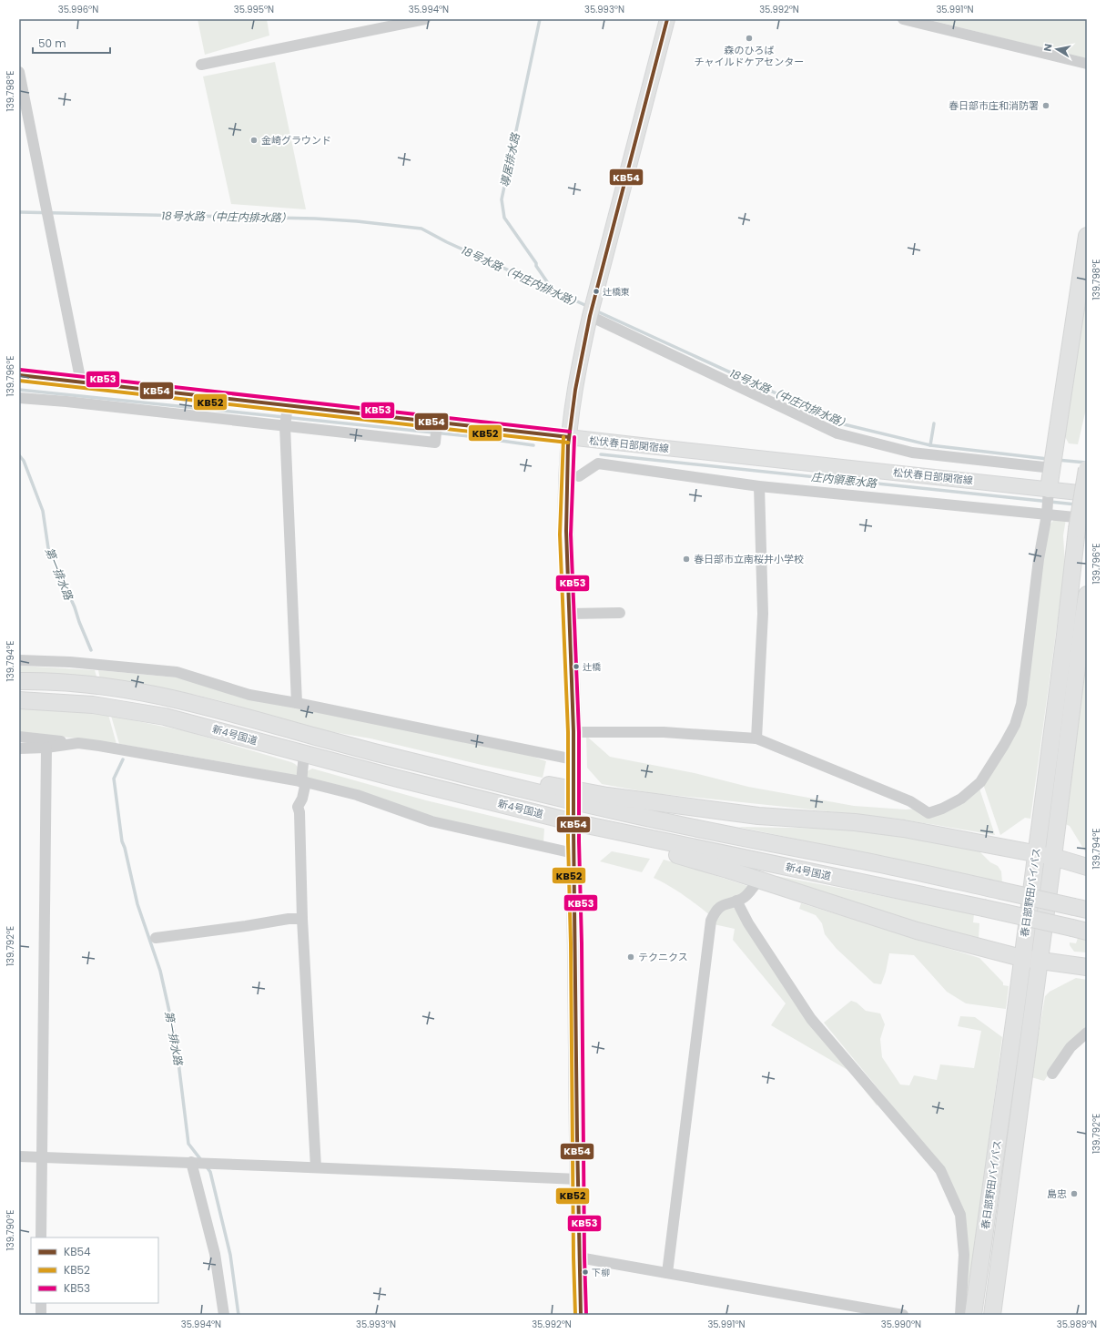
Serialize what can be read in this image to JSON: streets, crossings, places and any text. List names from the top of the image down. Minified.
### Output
{"streets":{"highway":["新4号国道","春日部野田バイパス"],"main road":["松伏春日部関宿線"]},"water":["導居排水路","18号水路（中庄内排水路）","庄内領悪水路","第一排水路"],"places":["森のひろば チャイルドケアセンター","春日部市庄和消防署","金崎グラウンド","辻橋東","春日部市立南桜井小学校","辻橋","テクニクス","島忠","下柳"],"lines":["transit line KB54","transit line KB53","transit line KB52"],"legend":["KB54","KB52","KB53"],"scale_bar":"50 m","north":"left","coordinates":["35.996°N","35.995°N","35.994°N","35.993°N","35.992°N","35.991°N","139.798°E","139.796°E","139.794°E","139.792°E","139.790°E","35.990°N","35.989°N"]}
